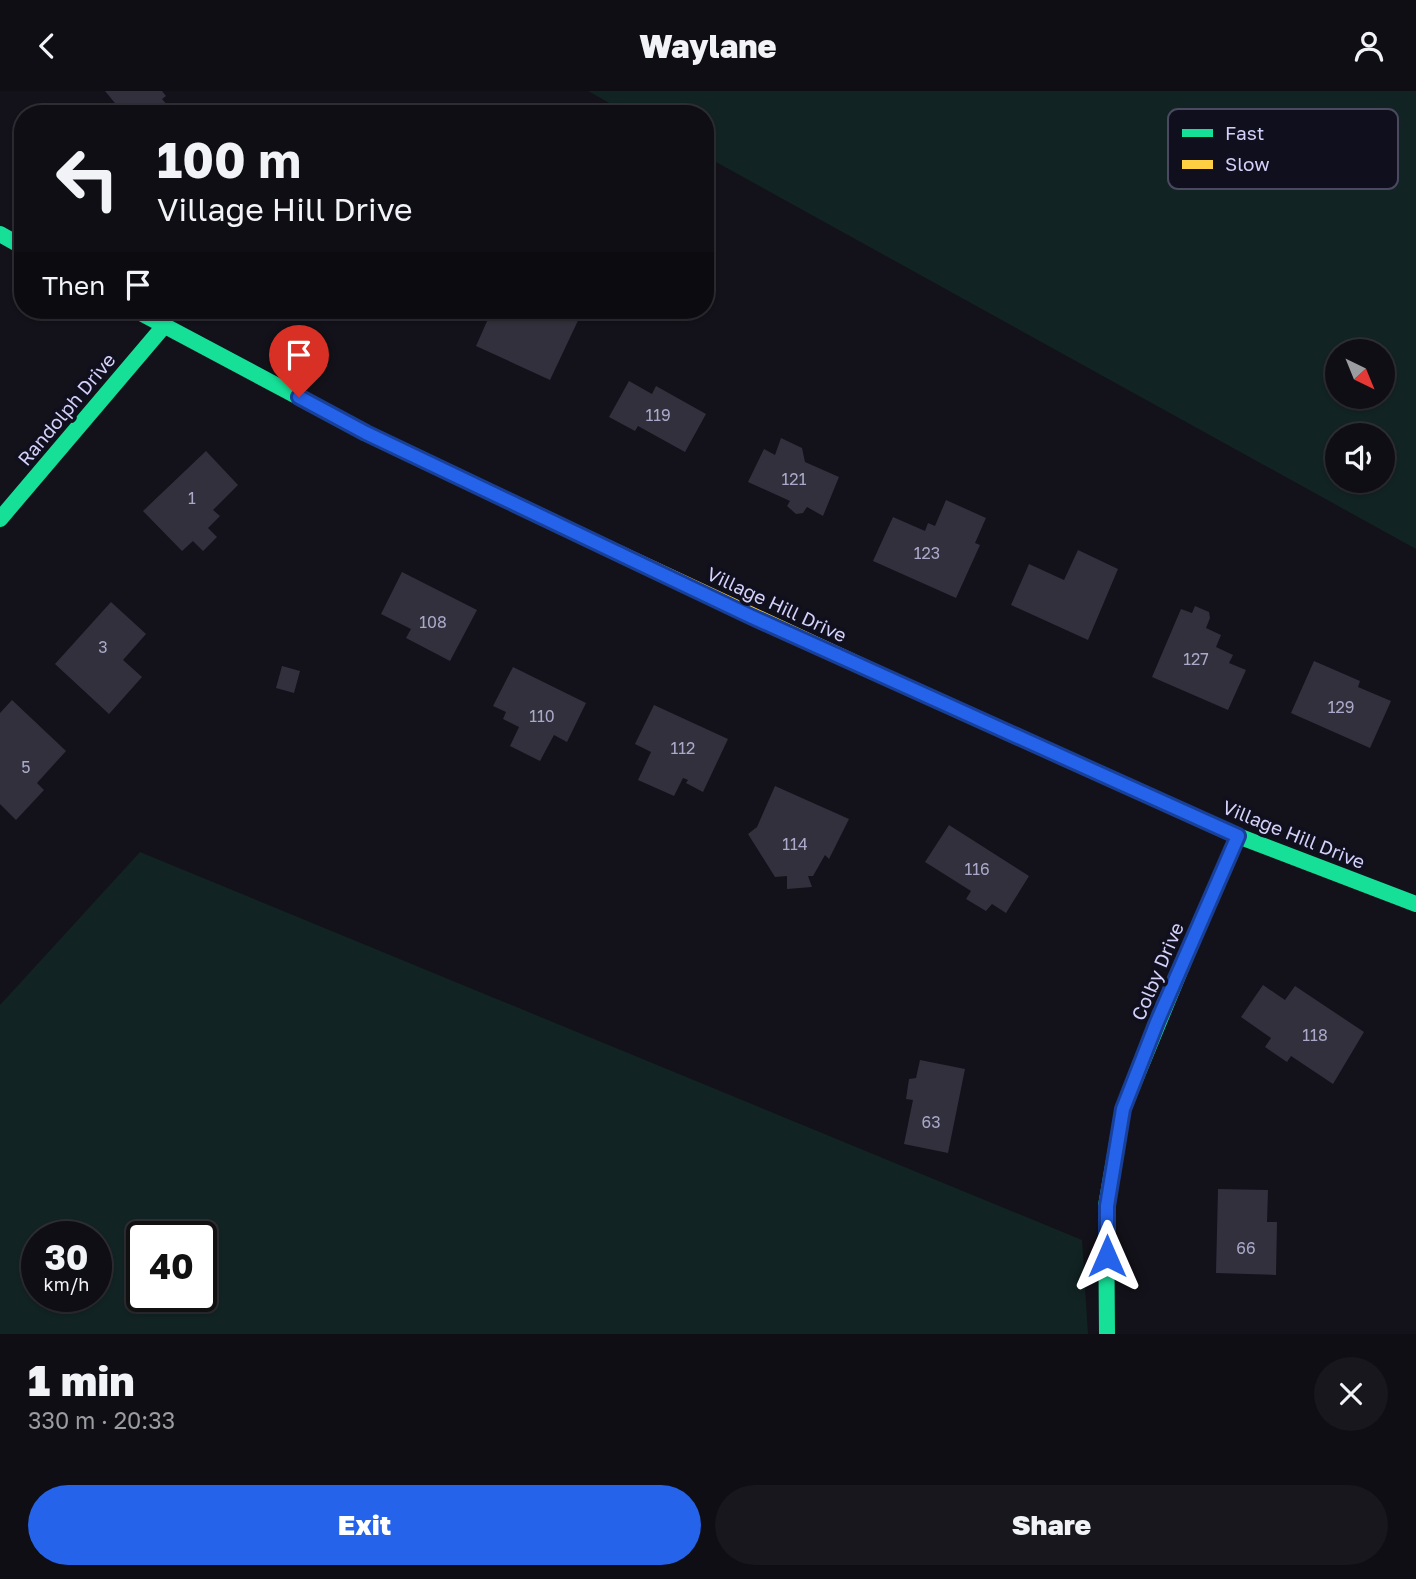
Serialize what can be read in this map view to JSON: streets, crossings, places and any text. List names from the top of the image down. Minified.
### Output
{"streets":{"street":["Randolph Drive","Village Hill Drive","Colby Drive"]},"crossings":[["Randolph Drive","Village Hill Drive"],["Village Hill Drive","Colby Drive"]],"house_numbers":["119","121","1","123","108","3","127","129","110","112","5","114","116","118","63","66"],"legend":["Fast","Slow"],"north":"bottom right","page":{"header":"Waylane","turn":["100 m","Village Hill Drive"],"then":"Then","speed":"30 km/h","limit":"40","heading":["1 min","330 m · 20:33"],"buttons":["Exit","Share"]}}
